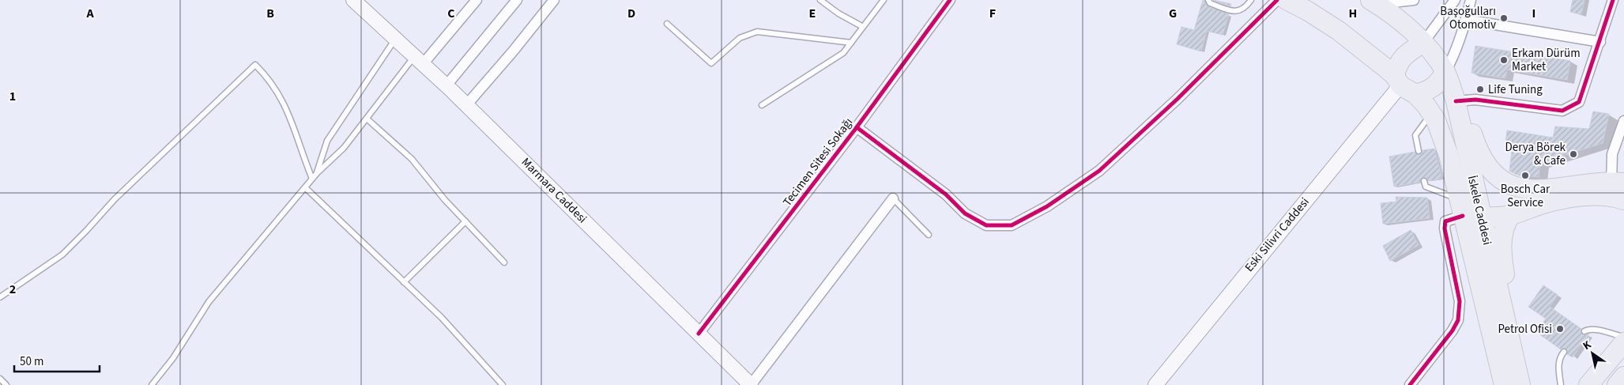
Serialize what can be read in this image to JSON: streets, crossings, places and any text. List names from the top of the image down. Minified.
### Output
{"streets":{"highway":["İskele Caddesi"],"main road":["Marmara Caddesi","Eski Silivri Caddesi"],"street":["Tecimen Sitesi Sokağı"]},"crossings":[["Tecimen Sitesi Sokağı","Marmara Caddesi"],["İskele Caddesi","Eski Silivri Caddesi"]],"places":["Başoğulları Otomotiv","Erkam Dürüm Market","Life Tuning","Derya Börek & Cafe","Bosch Car Service","Petrol Ofisi"],"scale_bar":"50 m","north":"top left","grid":{"columns":["A","B","C","D","E","F","G","H","I"],"rows":["1","2"]}}
